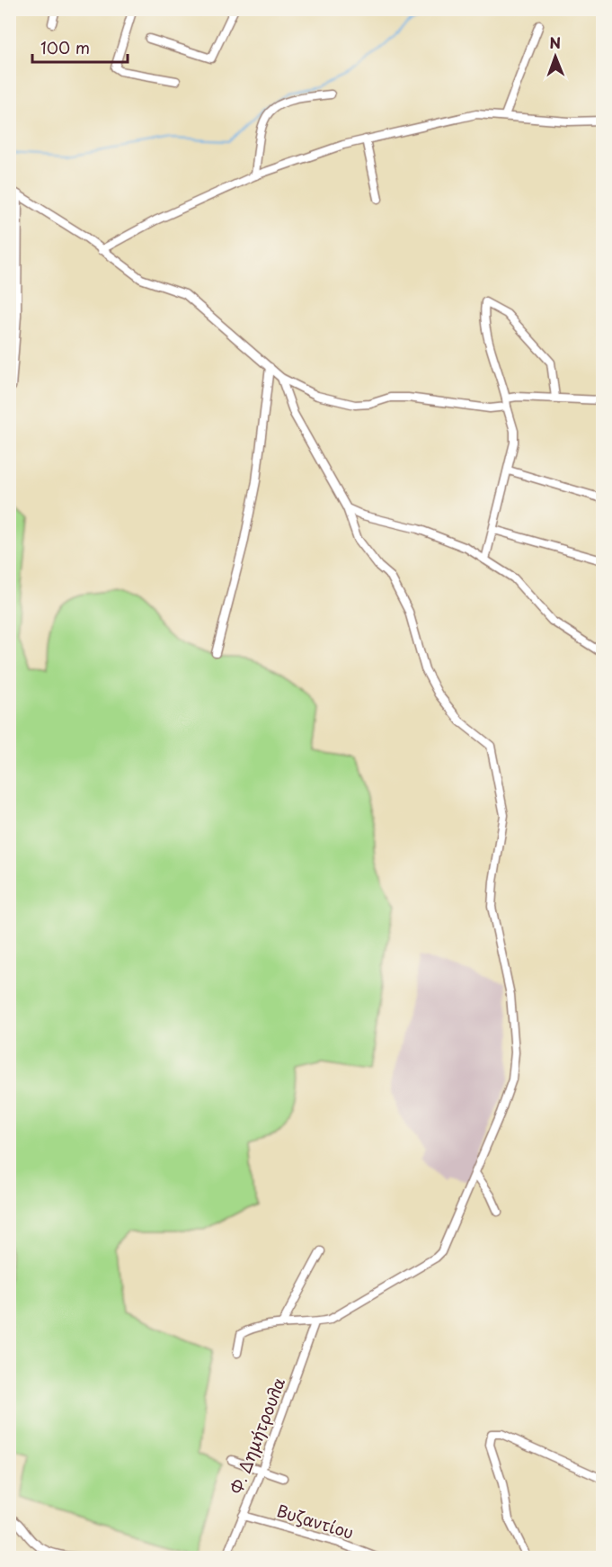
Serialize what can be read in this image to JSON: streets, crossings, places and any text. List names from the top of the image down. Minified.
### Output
{"streets":{"street":["Φ. Δημήτρουλα","Βυζαντίου"]},"crossings":[["Φ. Δημήτρουλα","Βυζαντίου"]],"scale_bar":"100 m","north":"top"}
